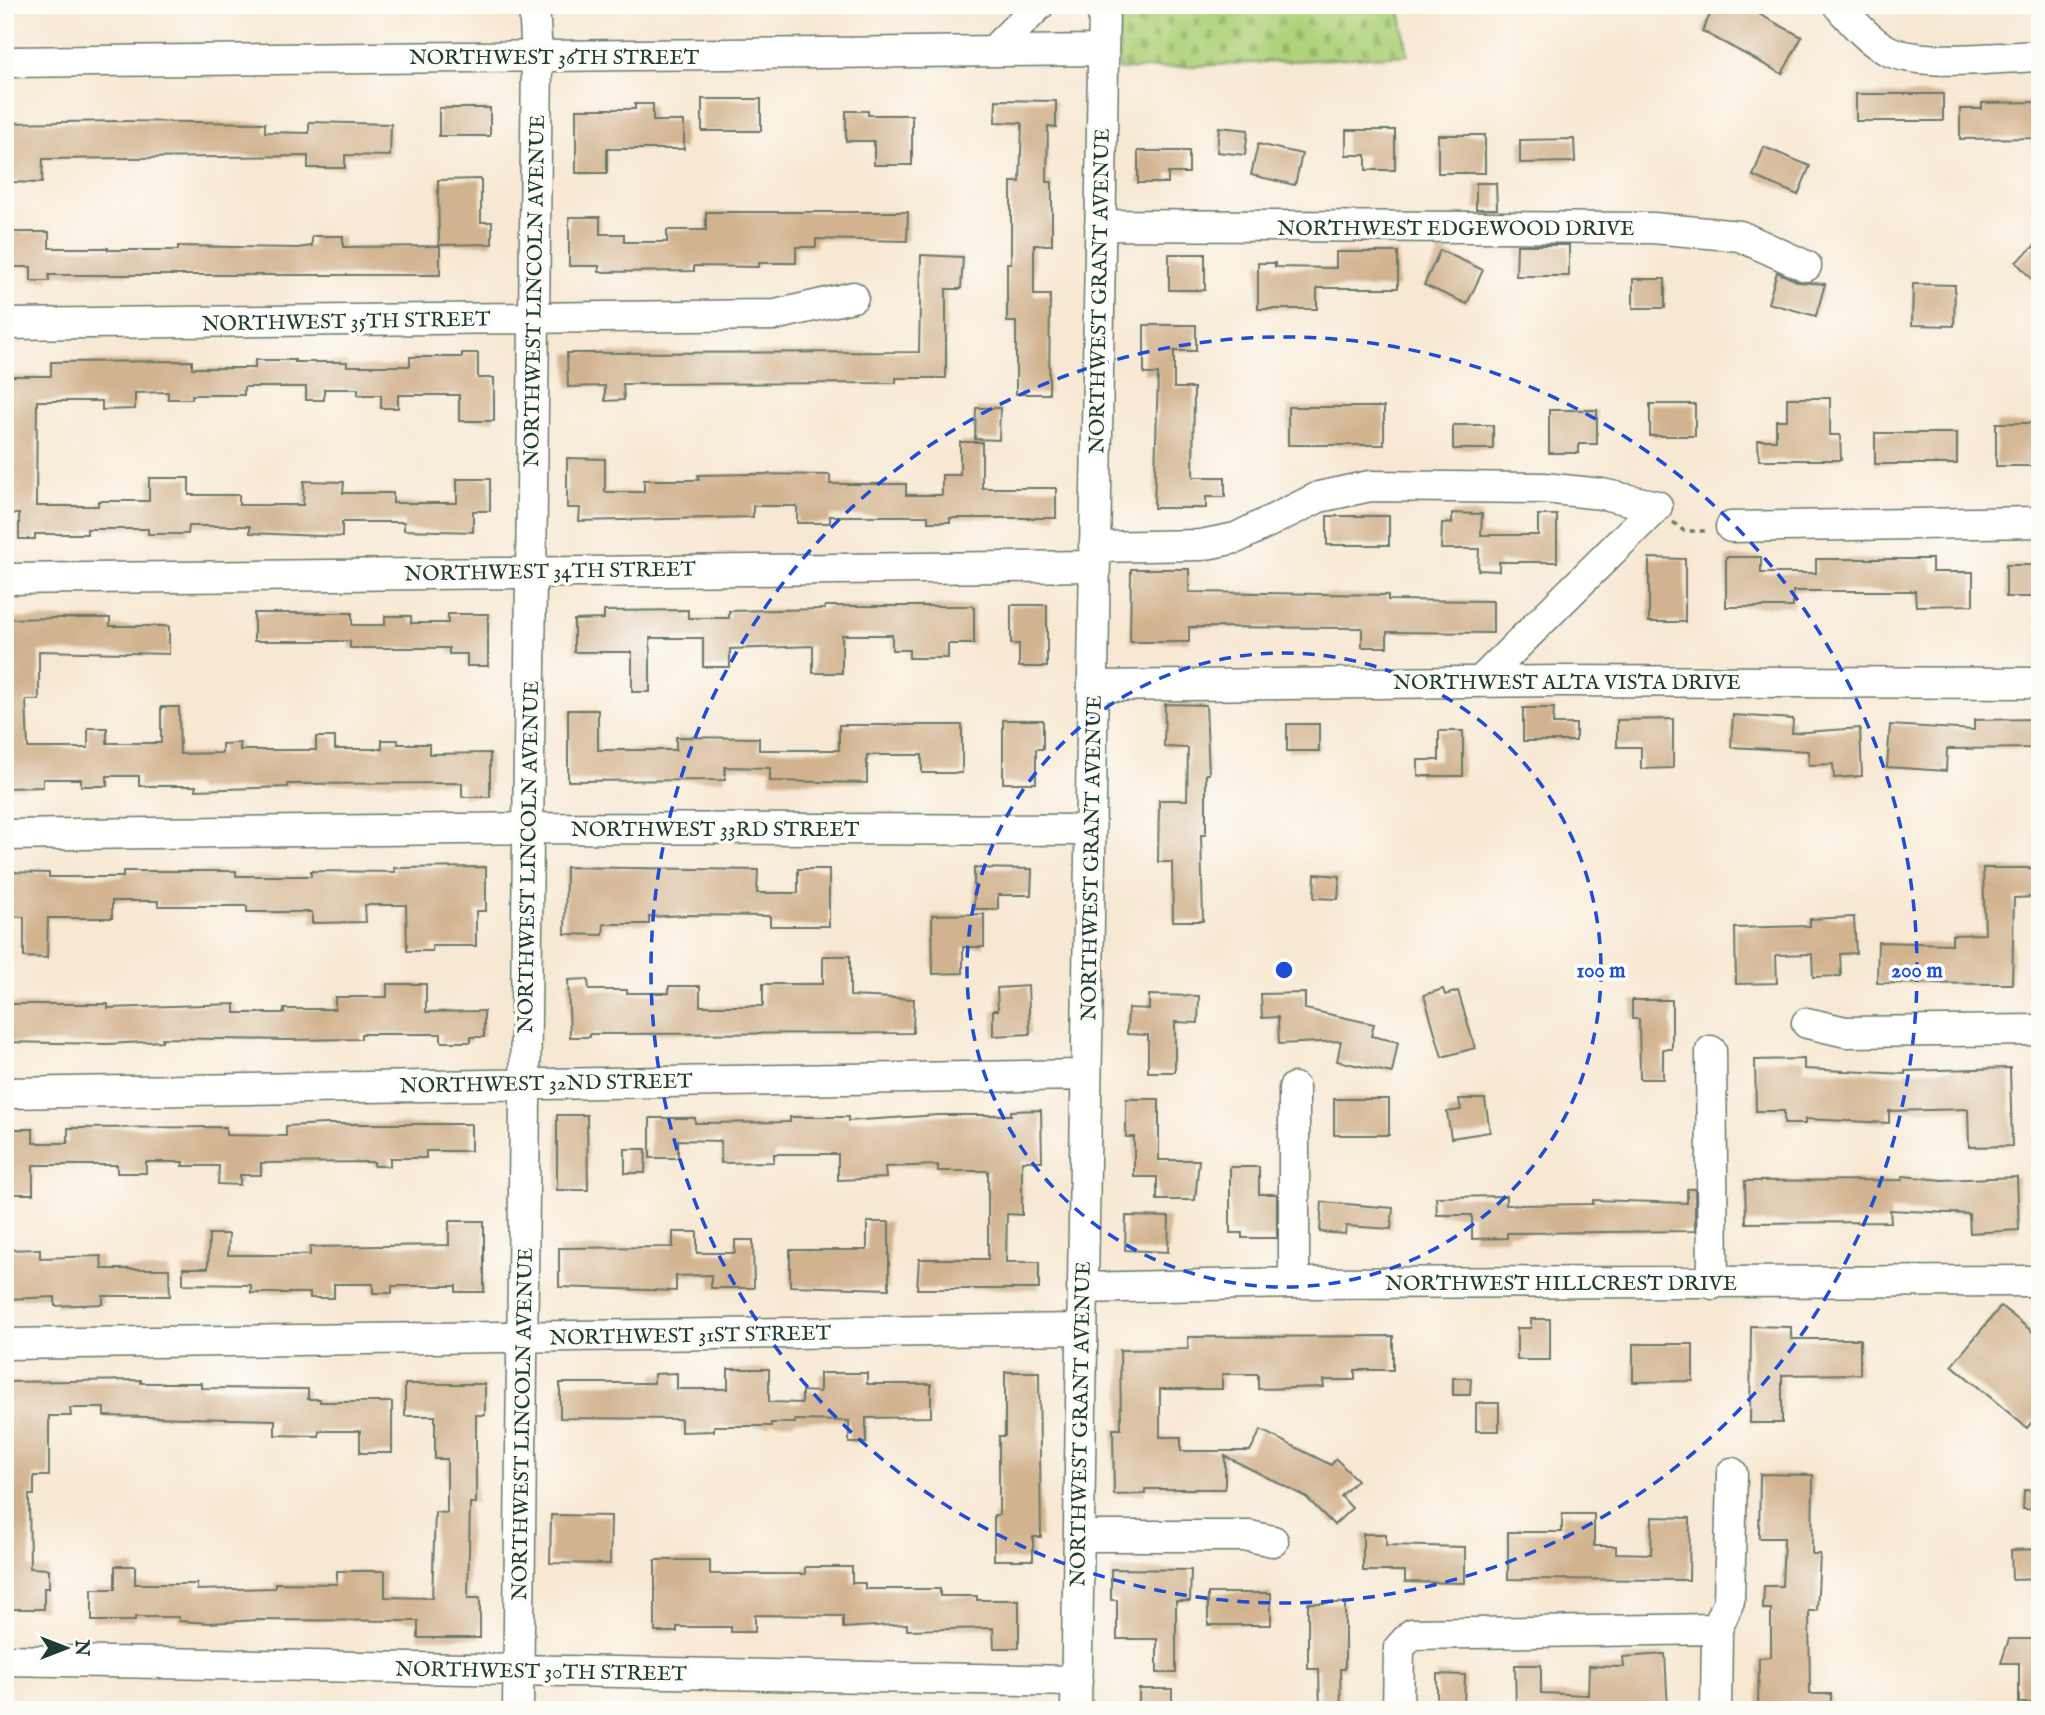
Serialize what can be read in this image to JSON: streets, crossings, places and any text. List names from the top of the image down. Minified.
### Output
{"streets":{"street":["NORTHWEST 36TH STREET","NORTHWEST EDGEWOOD DRIVE","NORTHWEST LINCOLN AVENUE","NORTHWEST GRANT AVENUE","NORTHWEST 35TH STREET","NORTHWEST 34TH STREET","NORTHWEST ALTA VISTA DRIVE","NORTHWEST 33RD STREET","NORTHWEST 32ND STREET","NORTHWEST HILLCREST DRIVE","NORTHWEST 31ST STREET","NORTHWEST 30TH STREET"]},"crossings":[["NORTHWEST 36TH STREET","NORTHWEST LINCOLN AVENUE"],["NORTHWEST 36TH STREET","NORTHWEST GRANT AVENUE"],["NORTHWEST EDGEWOOD DRIVE","NORTHWEST GRANT AVENUE"],["NORTHWEST LINCOLN AVENUE","NORTHWEST 35TH STREET"],["NORTHWEST LINCOLN AVENUE","NORTHWEST 34TH STREET"],["NORTHWEST LINCOLN AVENUE","NORTHWEST 33RD STREET"],["NORTHWEST LINCOLN AVENUE","NORTHWEST 32ND STREET"],["NORTHWEST LINCOLN AVENUE","NORTHWEST 31ST STREET"],["NORTHWEST LINCOLN AVENUE","NORTHWEST 30TH STREET"],["NORTHWEST GRANT AVENUE","NORTHWEST 34TH STREET"],["NORTHWEST GRANT AVENUE","NORTHWEST ALTA VISTA DRIVE"],["NORTHWEST GRANT AVENUE","NORTHWEST 33RD STREET"],["NORTHWEST GRANT AVENUE","NORTHWEST 32ND STREET"],["NORTHWEST GRANT AVENUE","NORTHWEST HILLCREST DRIVE"],["NORTHWEST GRANT AVENUE","NORTHWEST 31ST STREET"],["NORTHWEST GRANT AVENUE","NORTHWEST 30TH STREET"]],"north":"right","rings":["100 m","200 m"]}
